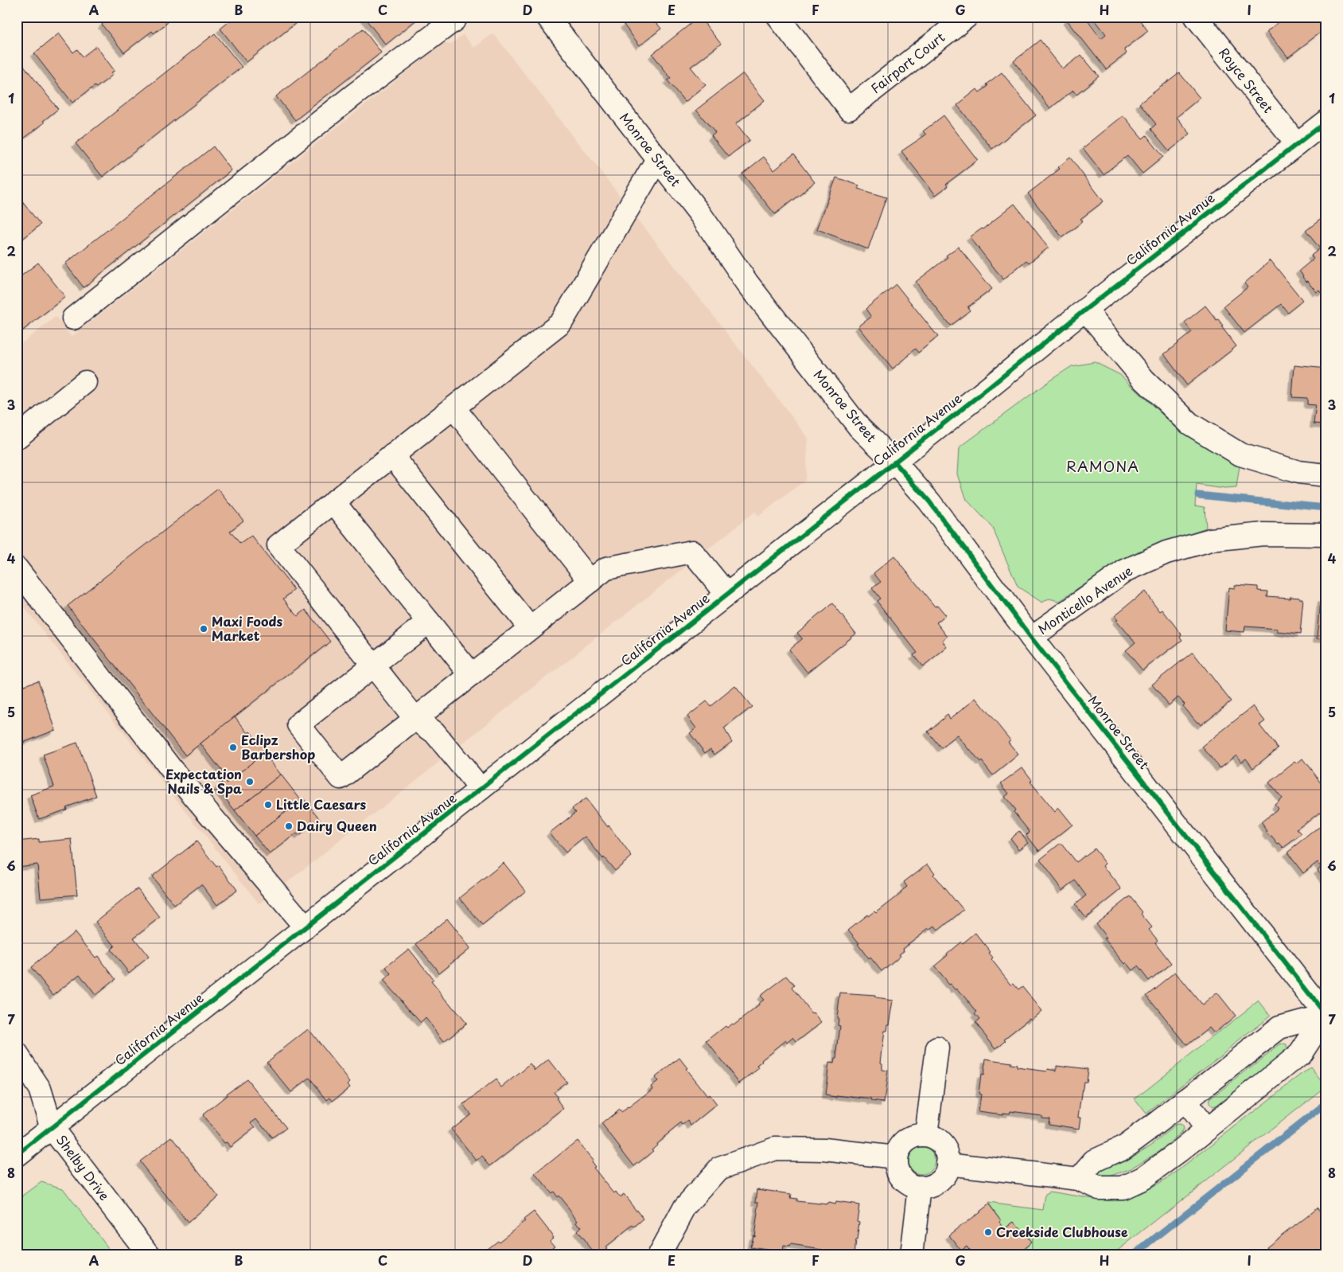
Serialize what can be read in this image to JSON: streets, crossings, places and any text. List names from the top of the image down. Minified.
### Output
{"streets":{"main road":["Fairport Court","Royce Street","Monroe Street","California Avenue","Monticello Avenue","Shelby Drive"]},"crossings":[["Royce Street","California Avenue"],["Monroe Street","California Avenue"],["Monroe Street","Monticello Avenue"],["California Avenue","Shelby Drive"]],"districts":["RAMONA"],"places":["Maxi Foods Market","Eclipz Barbershop","Expectation Nails & Spa","Little Caesars","Dairy Queen","Creekside Clubhouse"],"grid":{"columns":["A","B","C","D","E","F","G","H","I"],"rows":["1","2","3","4","5","6","7","8"]}}
